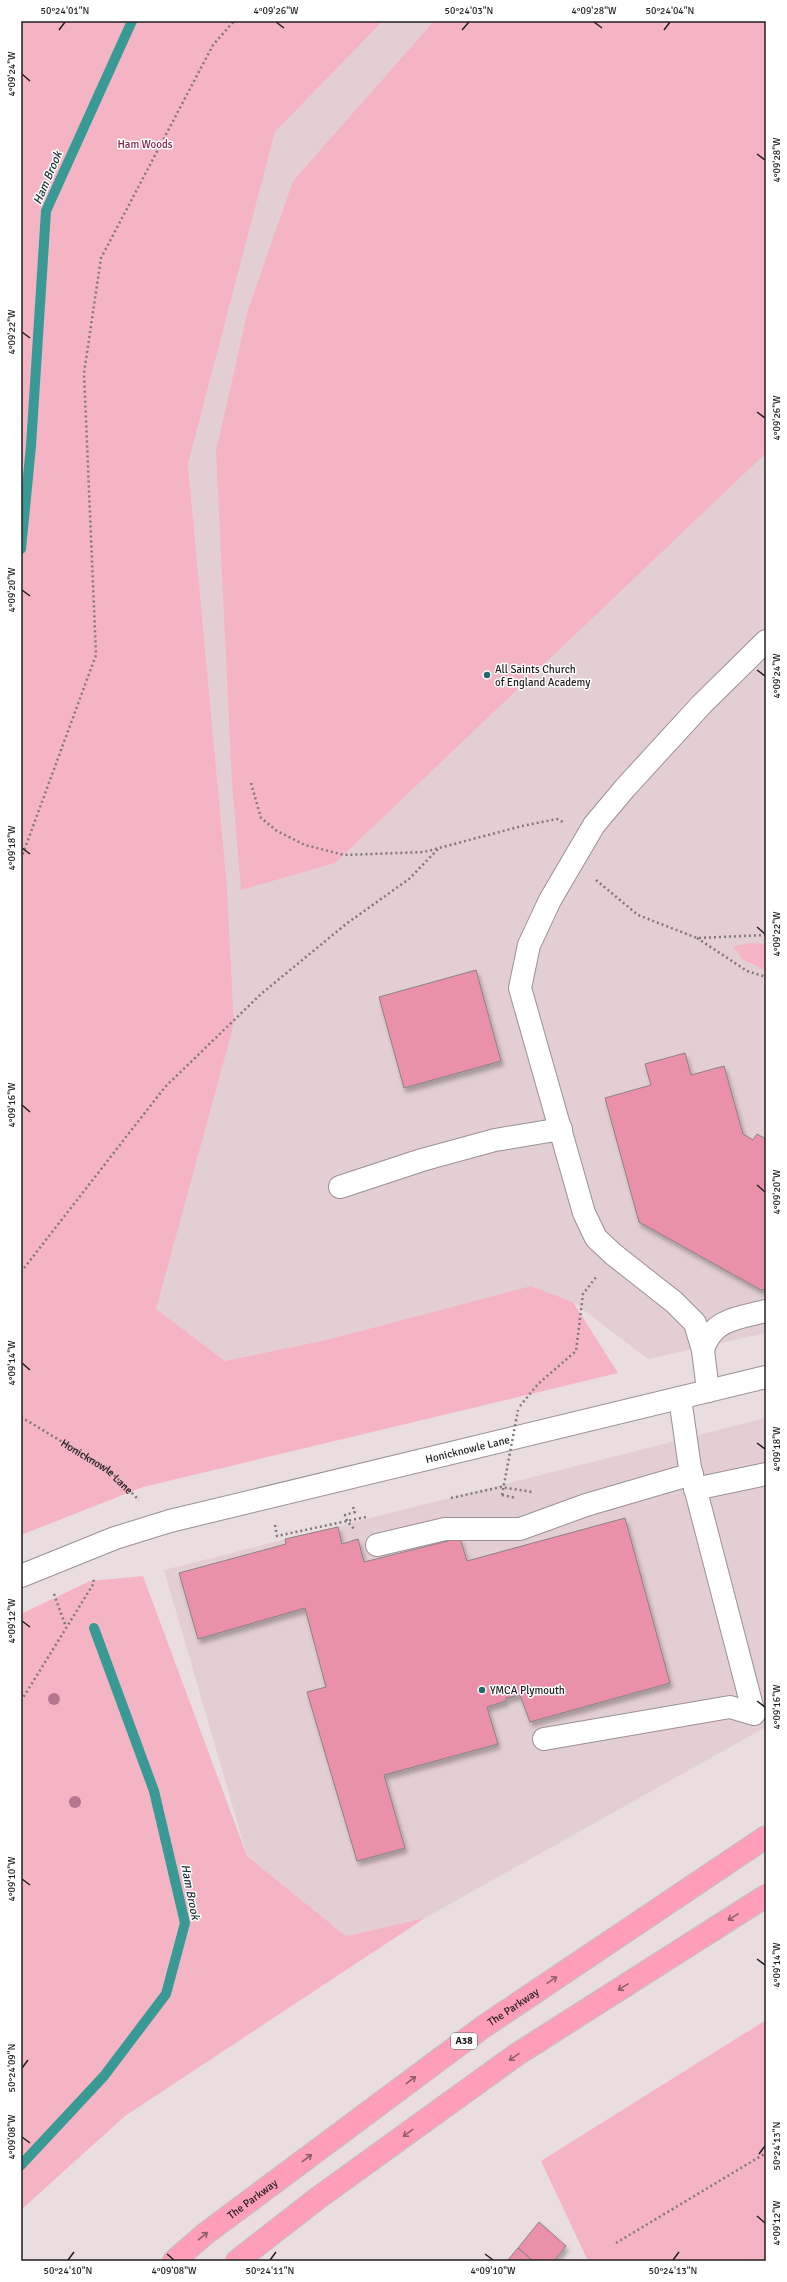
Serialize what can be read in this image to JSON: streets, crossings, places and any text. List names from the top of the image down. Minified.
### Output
{"streets":{"highway":["The Parkway","A38"],"street":["Honicknowle Lane"]},"water":["Ham Brook"],"parks":["Ham Woods"],"places":["All Saints Church of England Academy","YMCA Plymouth"],"coordinates":["50°24'01\"N","4°09'26\"W","50°24'03\"N","4°09'28\"W","50°24'04\"N","4°09'24\"W","4°09'22\"W","4°09'20\"W","4°09'18\"W","4°09'16\"W","4°09'14\"W","4°09'12\"W","4°09'10\"W","50°24'09\"N","4°09'08\"W","50°24'13\"N","50°24'10\"N","50°24'11\"N"]}
